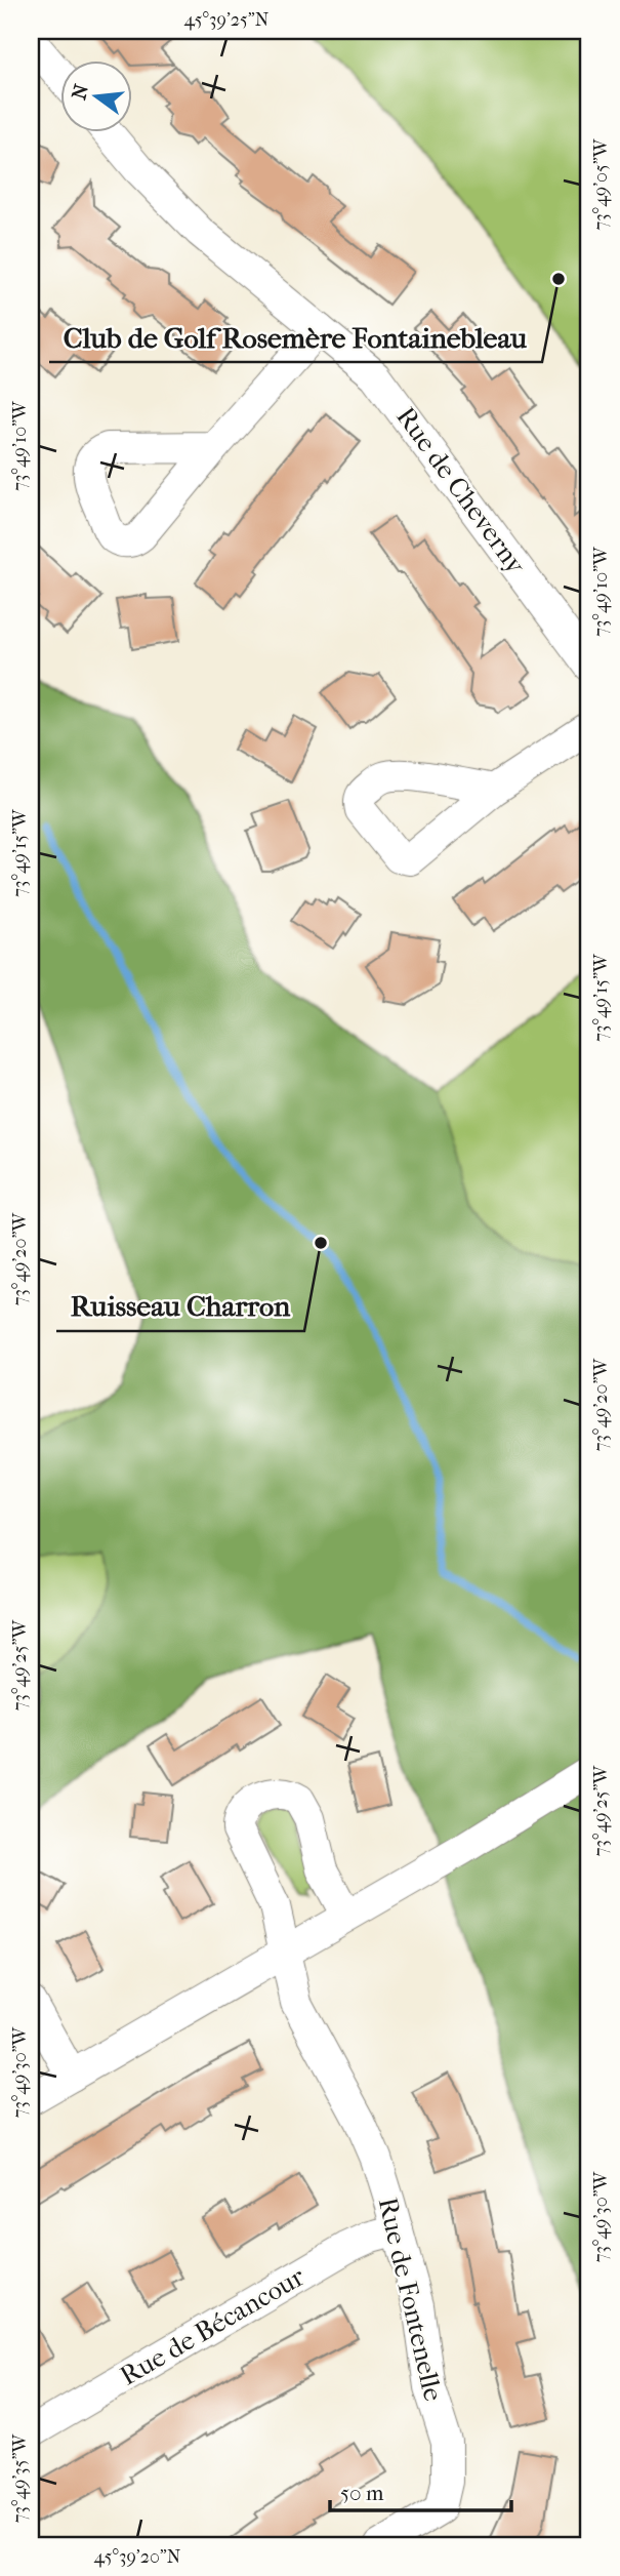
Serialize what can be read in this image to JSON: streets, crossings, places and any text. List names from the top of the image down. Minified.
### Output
{"streets":{"street":["Rue de Cheverny","Rue de Fontenelle","Rue de Bécancour"]},"crossings":[["Rue de Fontenelle","Rue de Bécancour"]],"places":["Club de Golf Rosemère Fontainebleau","Ruisseau Charron"],"scale_bar":"50 m","north":"left","coordinates":["45°39'25\"N","73°49'05\"W","73°49'10\"W","73°49'15\"W","73°49'20\"W","73°49'25\"W","73°49'30\"W","73°49'35\"W","45°39'20\"N"]}
